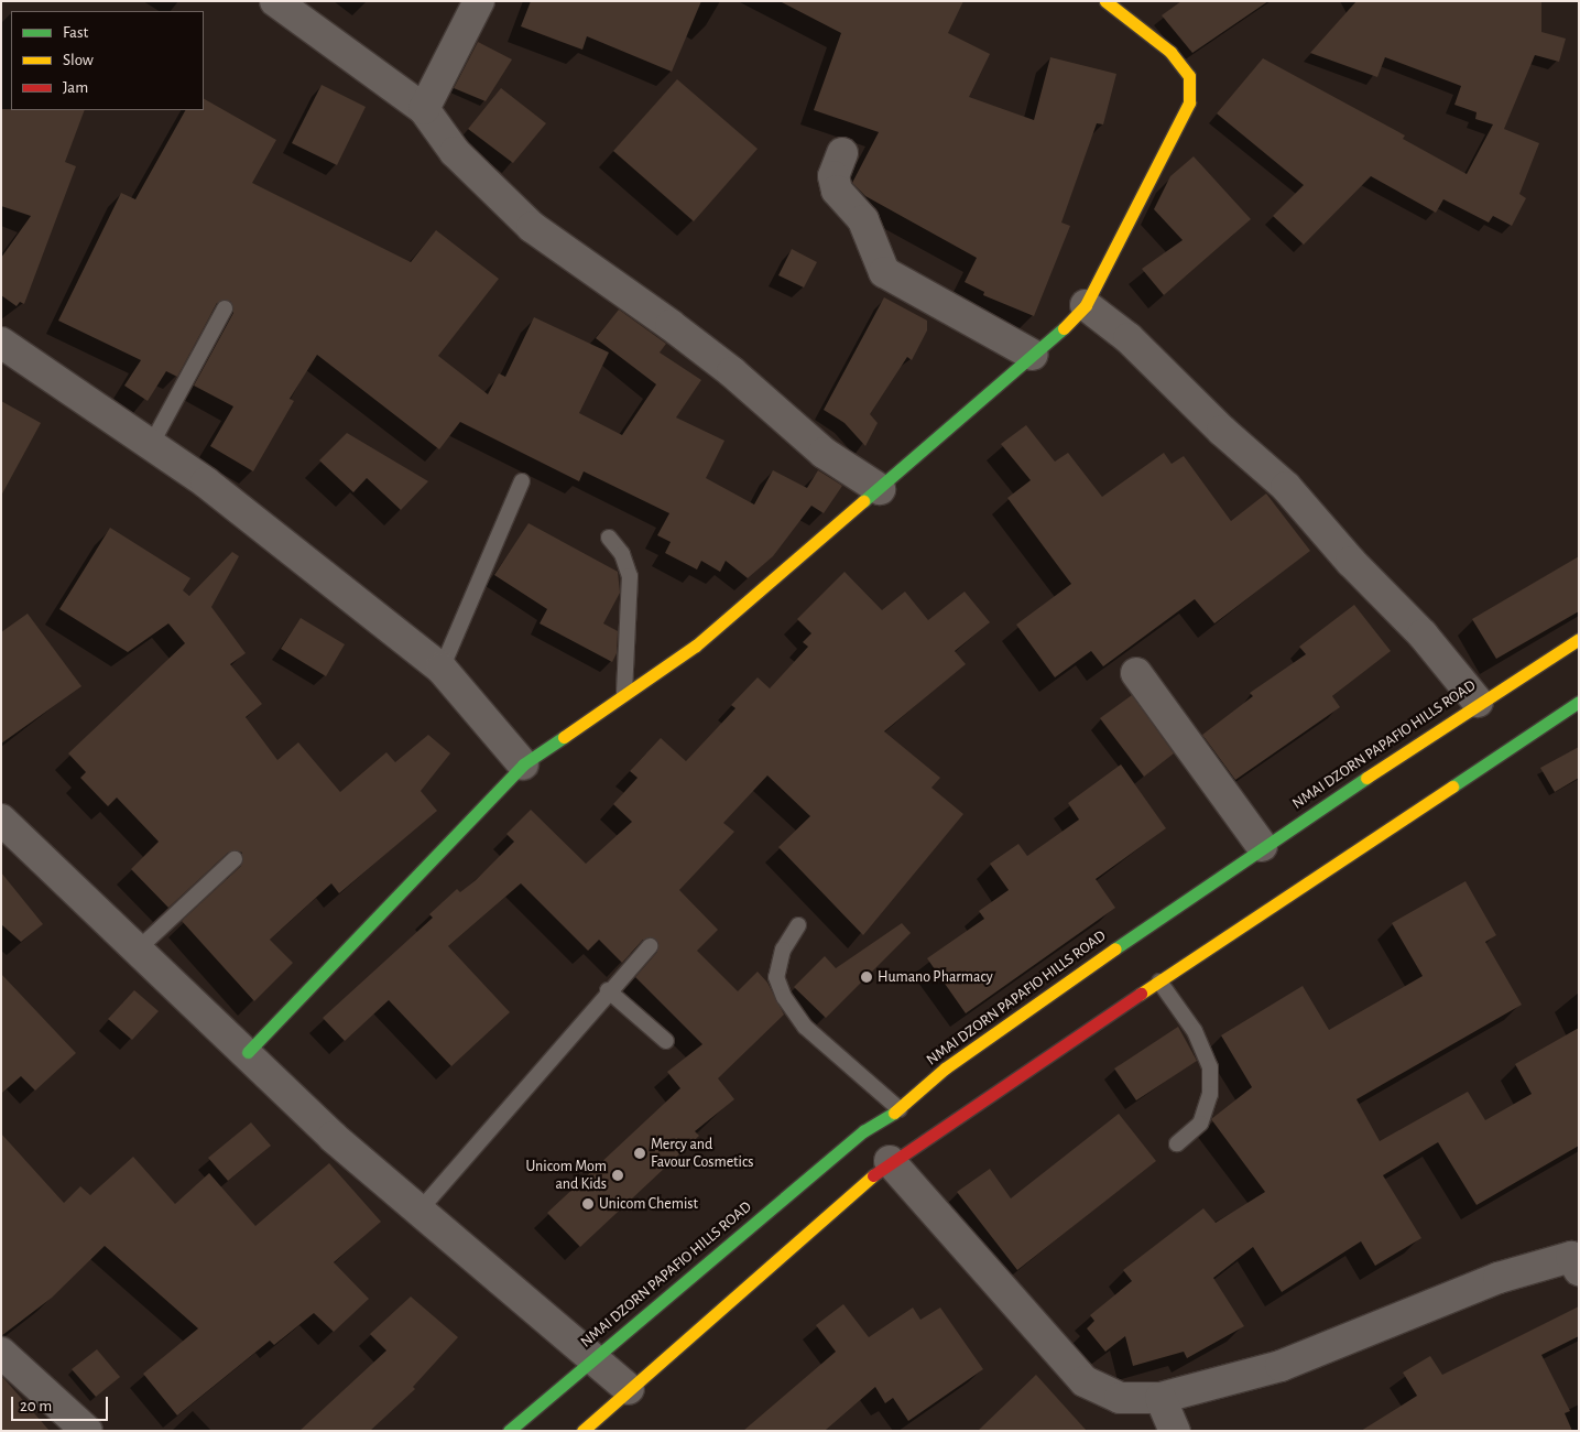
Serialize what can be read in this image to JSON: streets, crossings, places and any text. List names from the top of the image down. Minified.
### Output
{"streets":{"street":["NMAI DZORN PAPAFIO HILLS ROAD"]},"places":["Humano Pharmacy","Mercy and Favour Cosmetics","Unicom Mom and Kids","Unicom Chemist"],"legend":["Fast","Slow","Jam"],"scale_bar":"20 m"}
